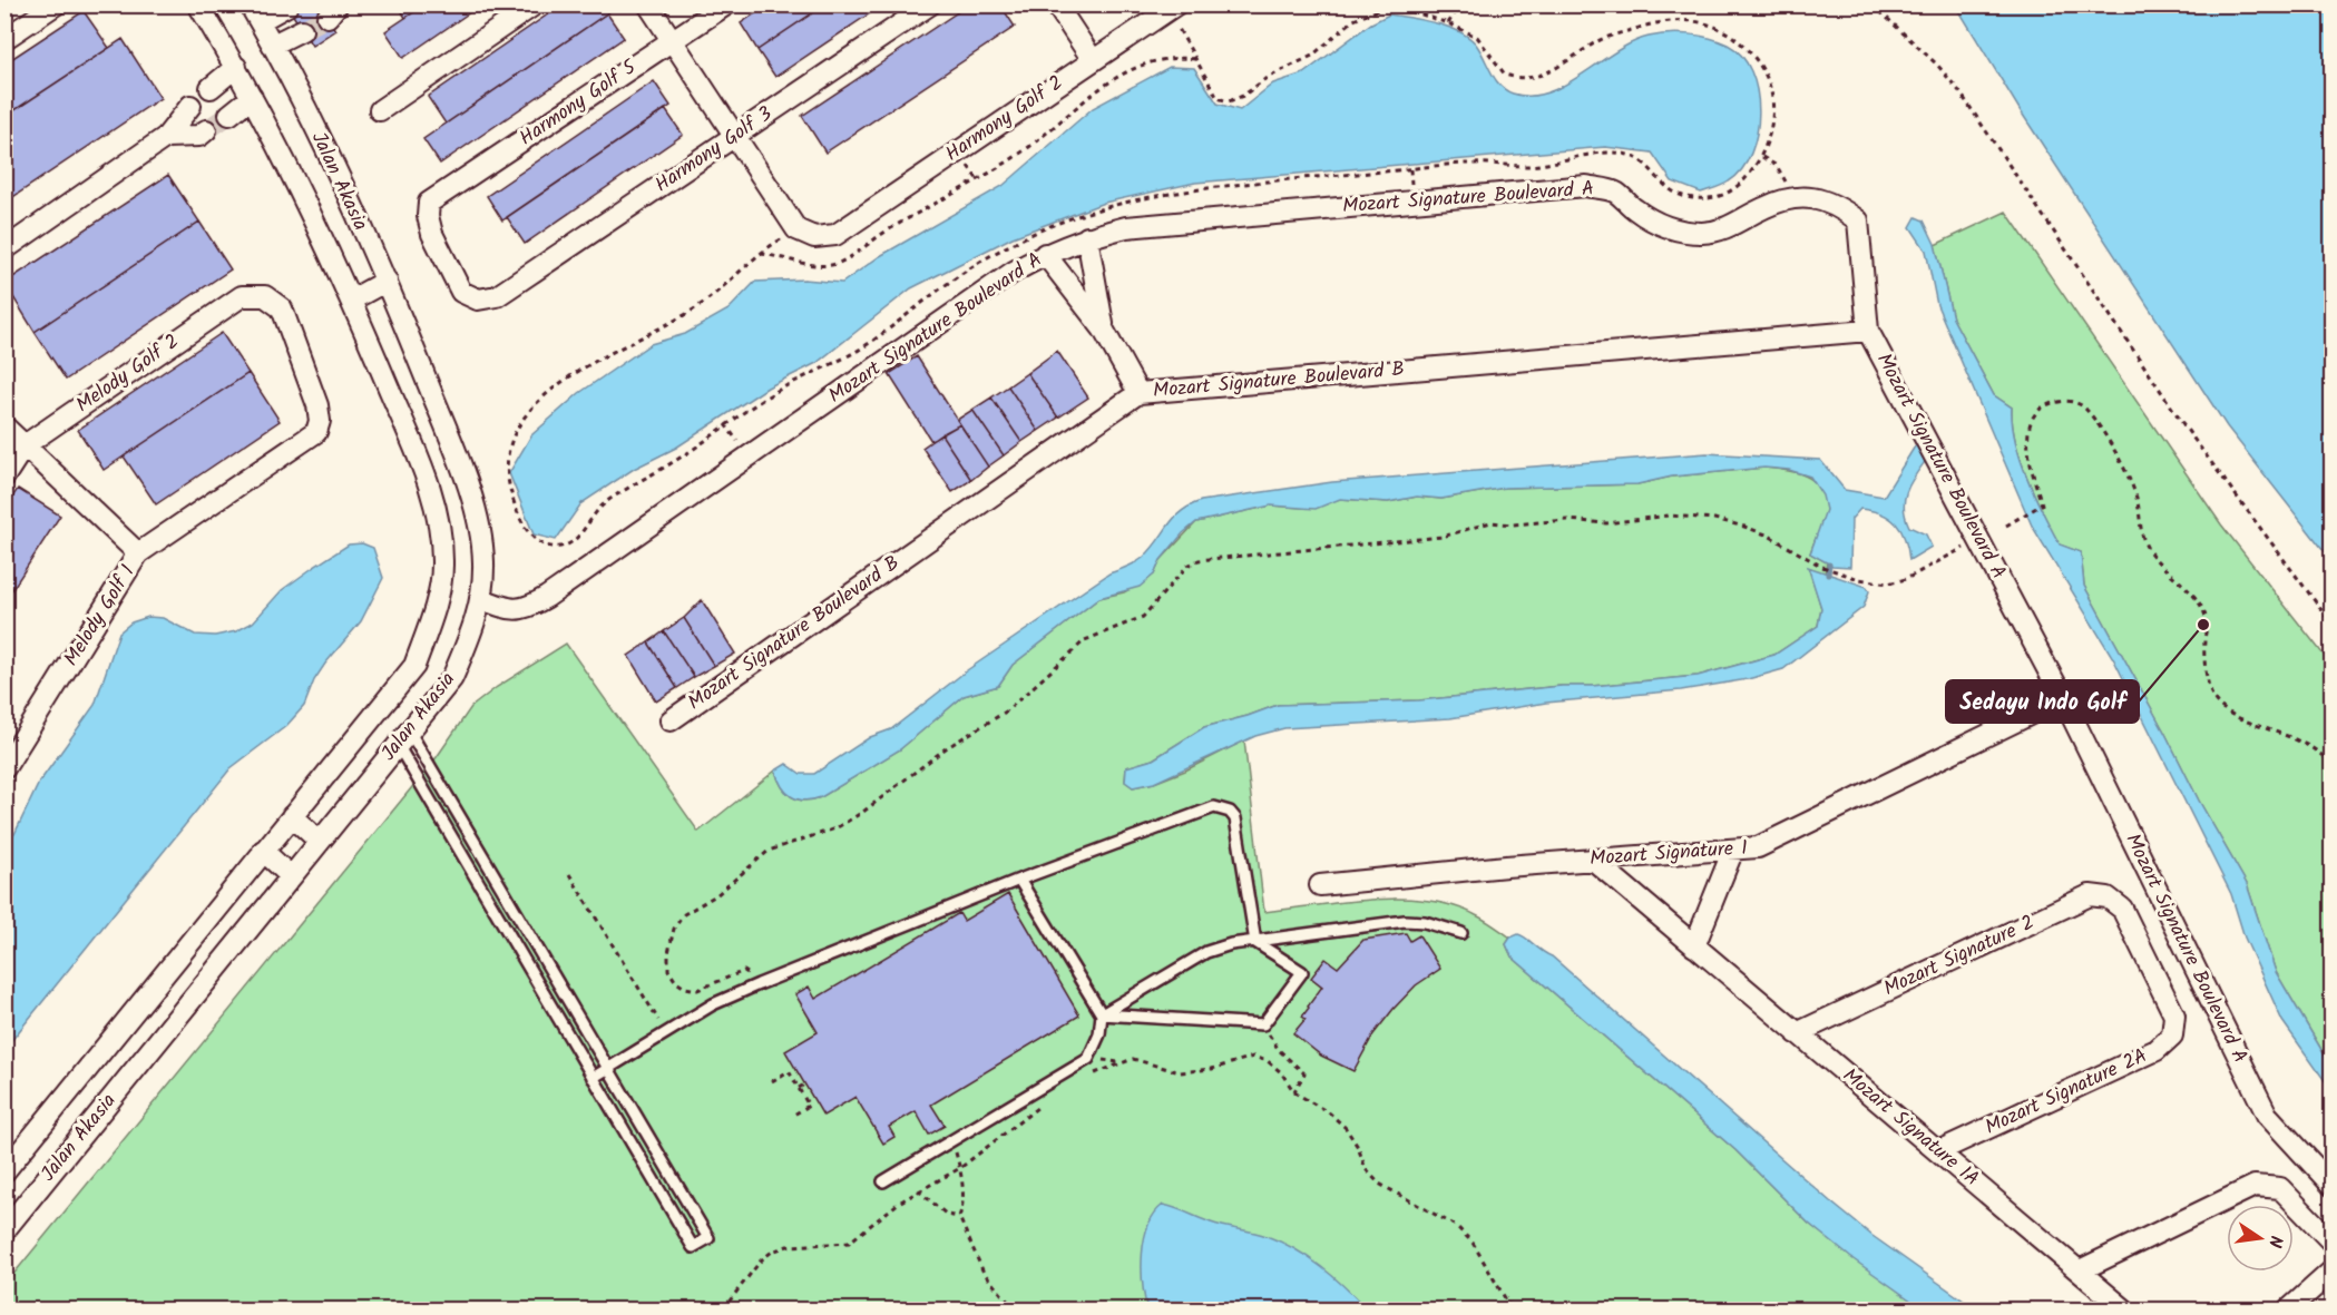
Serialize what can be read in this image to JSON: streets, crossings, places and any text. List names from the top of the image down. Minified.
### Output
{"streets":{"street":["Harmony Golf 5","Harmony Golf 2","Harmony Golf 3","Jalan Akasia","Mozart Signature Boulevard A","Melody Golf 2","Mozart Signature Boulevard B","Melody Golf 1","Mozart Signature 1","Mozart Signature 2","Mozart Signature 2A","Mozart Signature 1A"]},"crossings":[["Harmony Golf 5","Harmony Golf 3"],["Harmony Golf 2","Harmony Golf 3"],["Jalan Akasia","Mozart Signature Boulevard A"],["Mozart Signature Boulevard A","Mozart Signature Boulevard B"],["Mozart Signature Boulevard A","Mozart Signature 1"],["Melody Golf 2","Melody Golf 1"],["Mozart Signature 1","Mozart Signature 1A"],["Mozart Signature 2","Mozart Signature 2A"],["Mozart Signature 2","Mozart Signature 1A"],["Mozart Signature 2A","Mozart Signature 1A"]],"places":["Sedayu Indo Golf"],"north":"right"}
